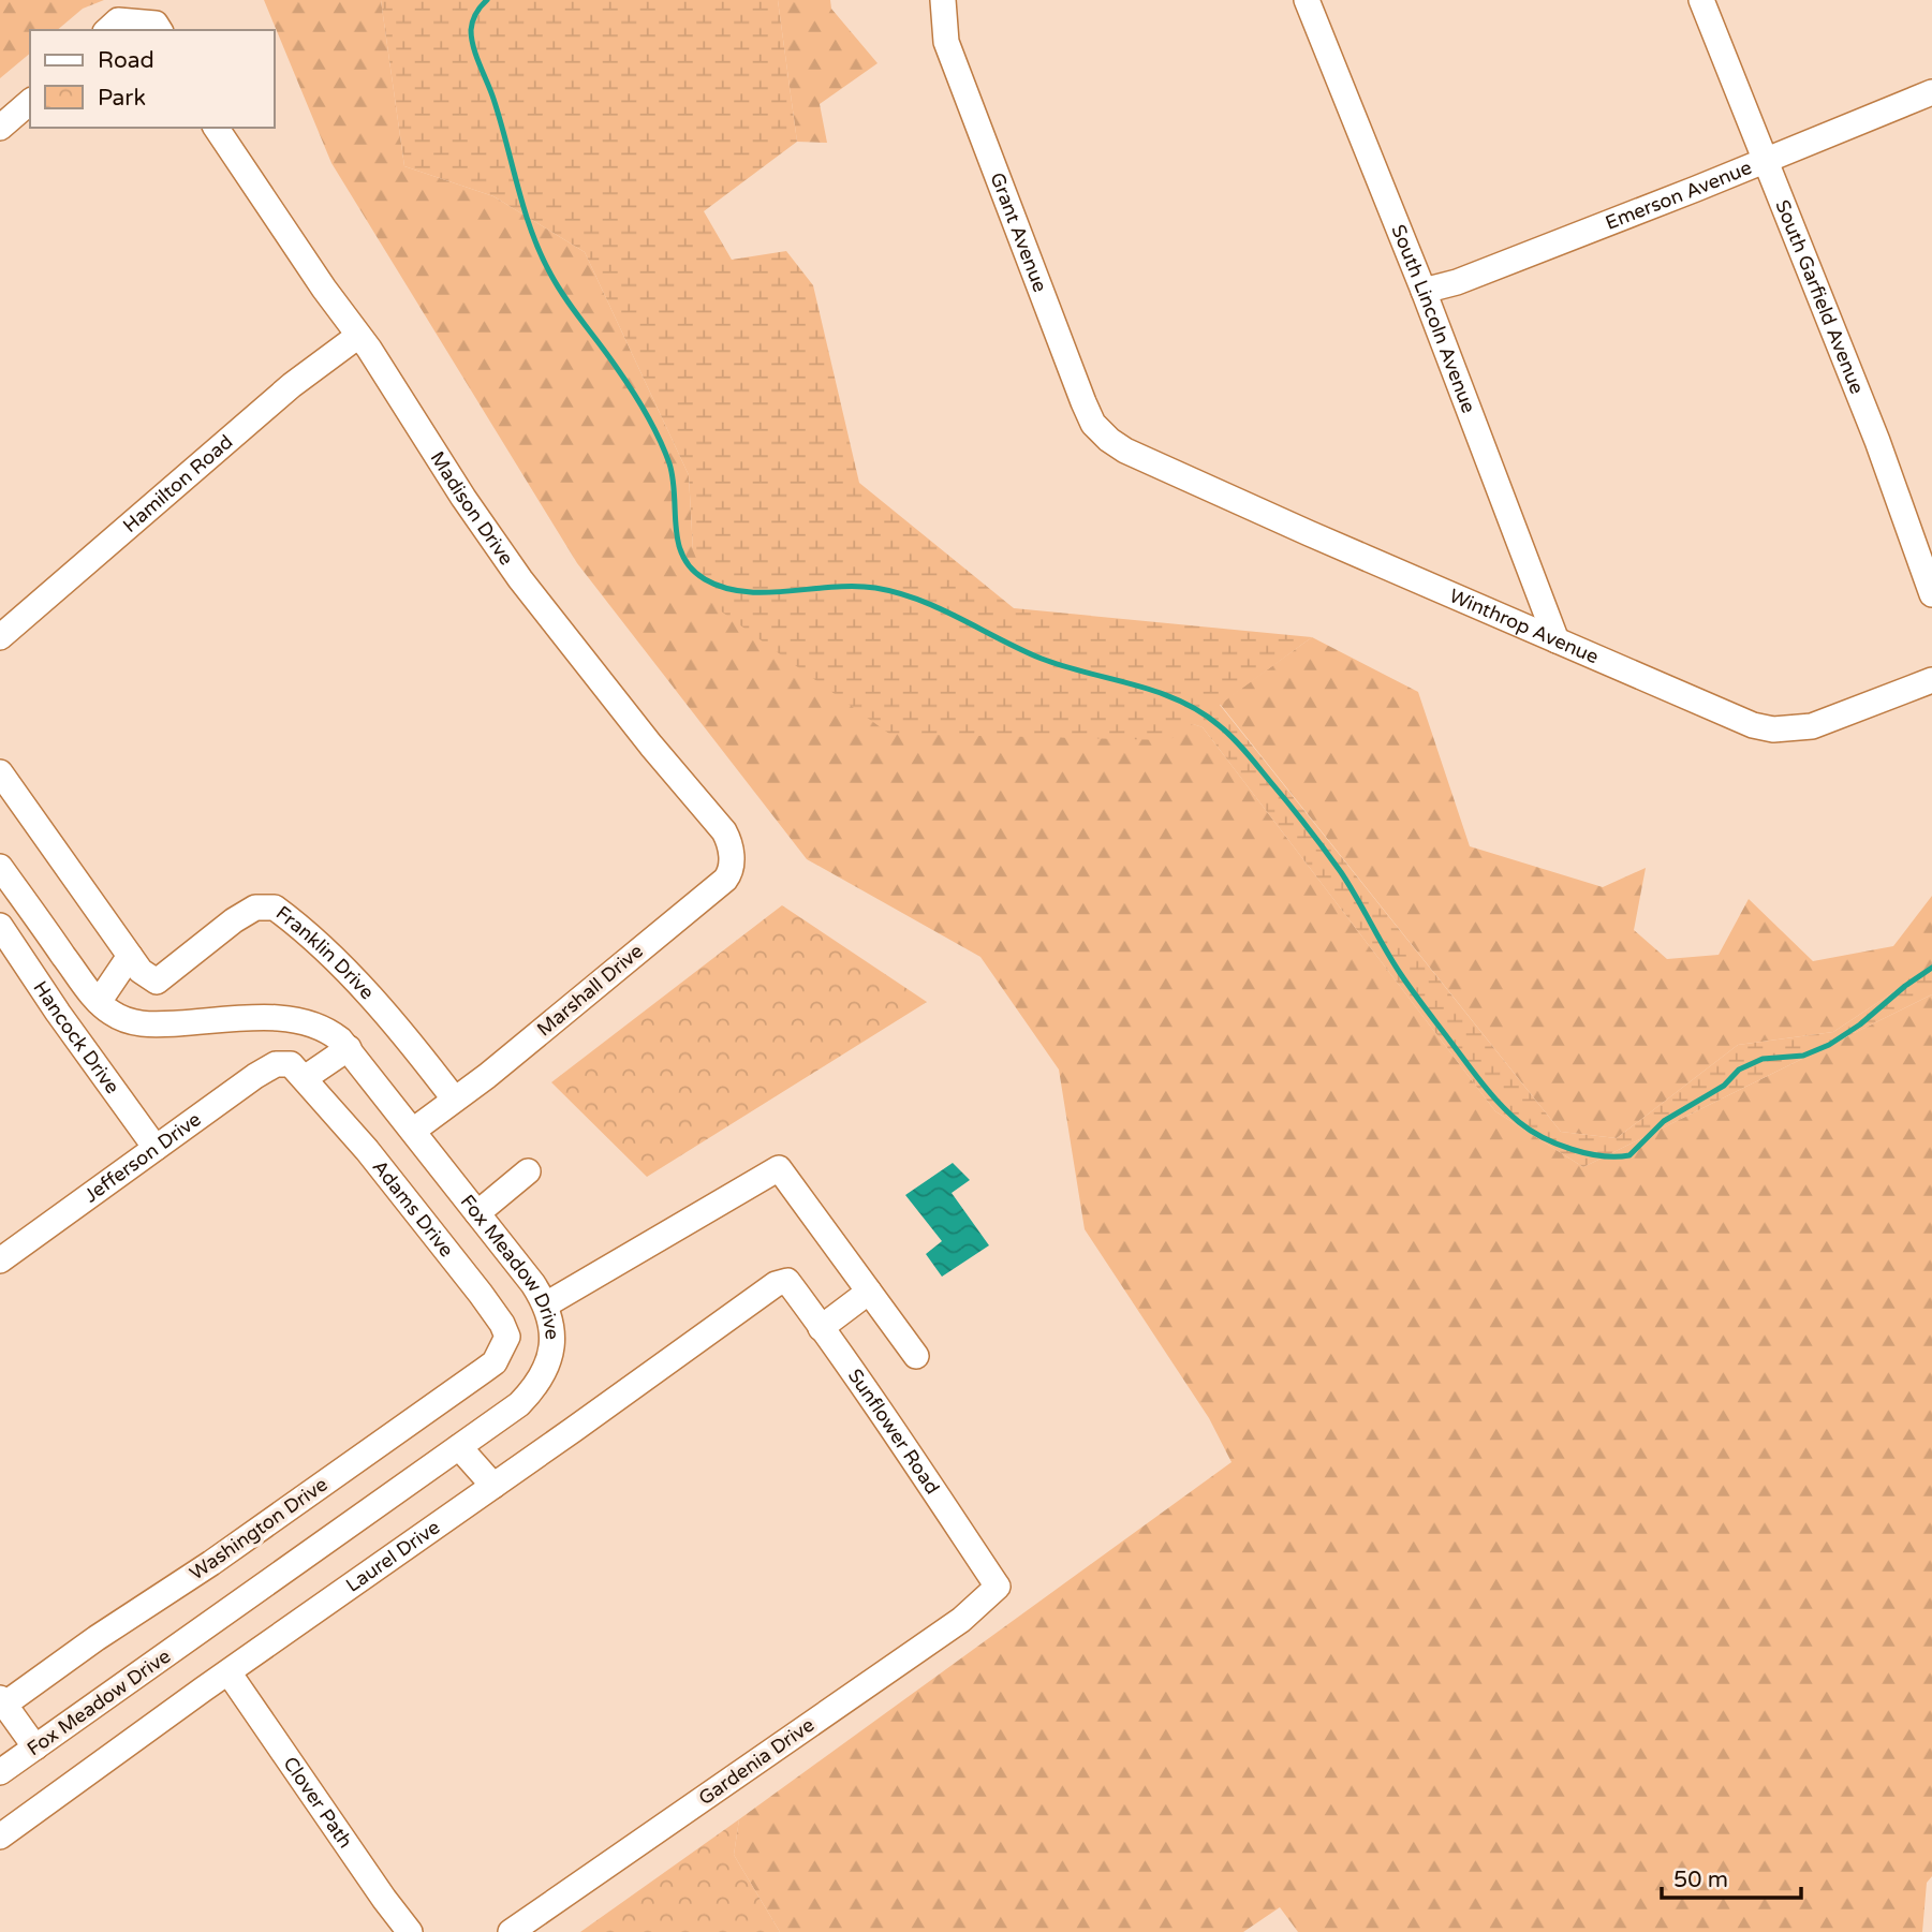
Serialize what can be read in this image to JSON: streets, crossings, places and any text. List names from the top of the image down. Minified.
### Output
{"streets":{"street":["Emerson Avenue","Grant Avenue","South Garfield Avenue","South Lincoln Avenue","Hamilton Road","Madison Drive","Winthrop Avenue","Franklin Drive","Marshall Drive","Hancock Drive","Jefferson Drive","Adams Drive","Fox Meadow Drive","Sunflower Road","Washington Drive","Laurel Drive","Gardenia Drive","Clover Path"]},"crossings":[["Emerson Avenue","South Garfield Avenue"],["Emerson Avenue","South Lincoln Avenue"],["Grant Avenue","Winthrop Avenue"],["South Lincoln Avenue","Winthrop Avenue"],["Hamilton Road","Madison Drive"],["Madison Drive","Marshall Drive"],["Franklin Drive","Marshall Drive"],["Hancock Drive","Jefferson Drive"],["Jefferson Drive","Adams Drive"],["Jefferson Drive","Fox Meadow Drive"],["Adams Drive","Washington Drive"],["Sunflower Road","Laurel Drive"],["Sunflower Road","Gardenia Drive"],["Laurel Drive","Clover Path"]],"legend":["Road","Park"],"scale_bar":"50 m"}
